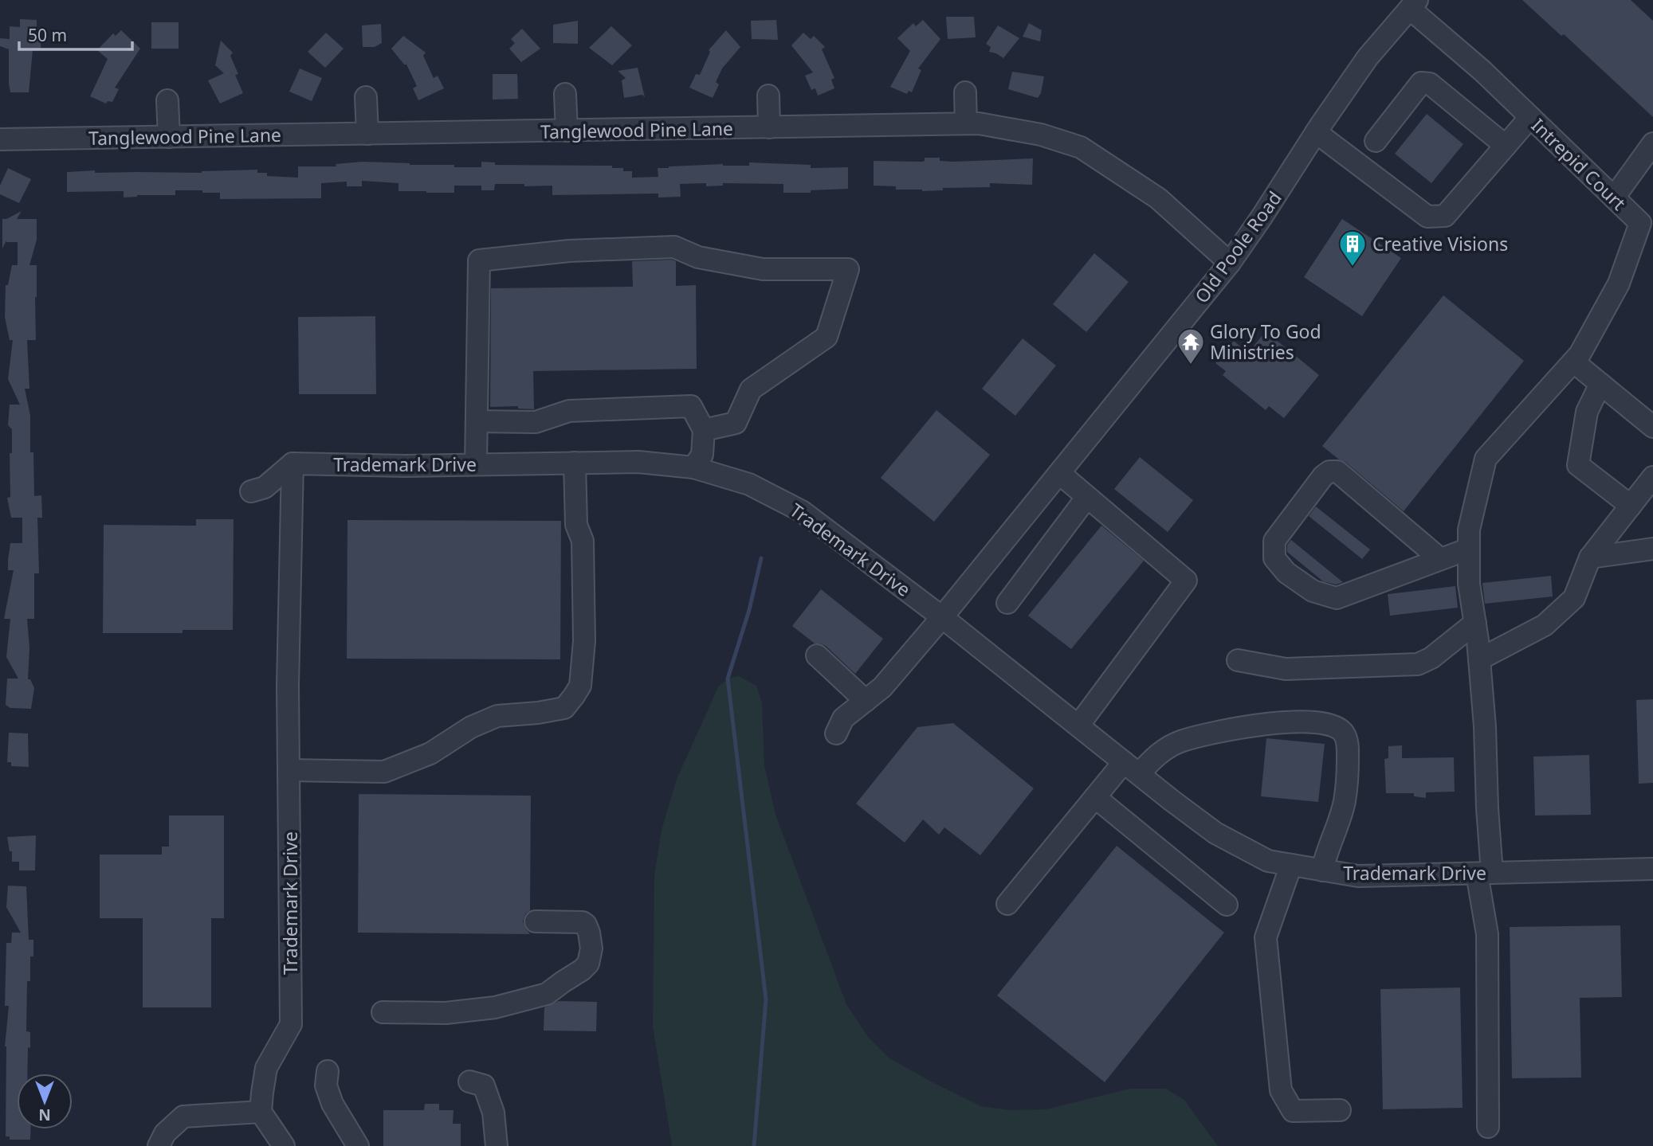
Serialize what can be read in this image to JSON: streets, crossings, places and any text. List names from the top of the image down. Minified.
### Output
{"streets":{"street":["Tanglewood Pine Lane","Intrepid Court","Old Poole Road","Trademark Drive"]},"crossings":[["Tanglewood Pine Lane","Old Poole Road"],["Intrepid Court","Old Poole Road"],["Intrepid Court","Trademark Drive"],["Old Poole Road","Trademark Drive"]],"places":{"building":["Creative Visions"],"temple":["Glory To God Ministries"]},"scale_bar":"50 m","north":"bottom"}
